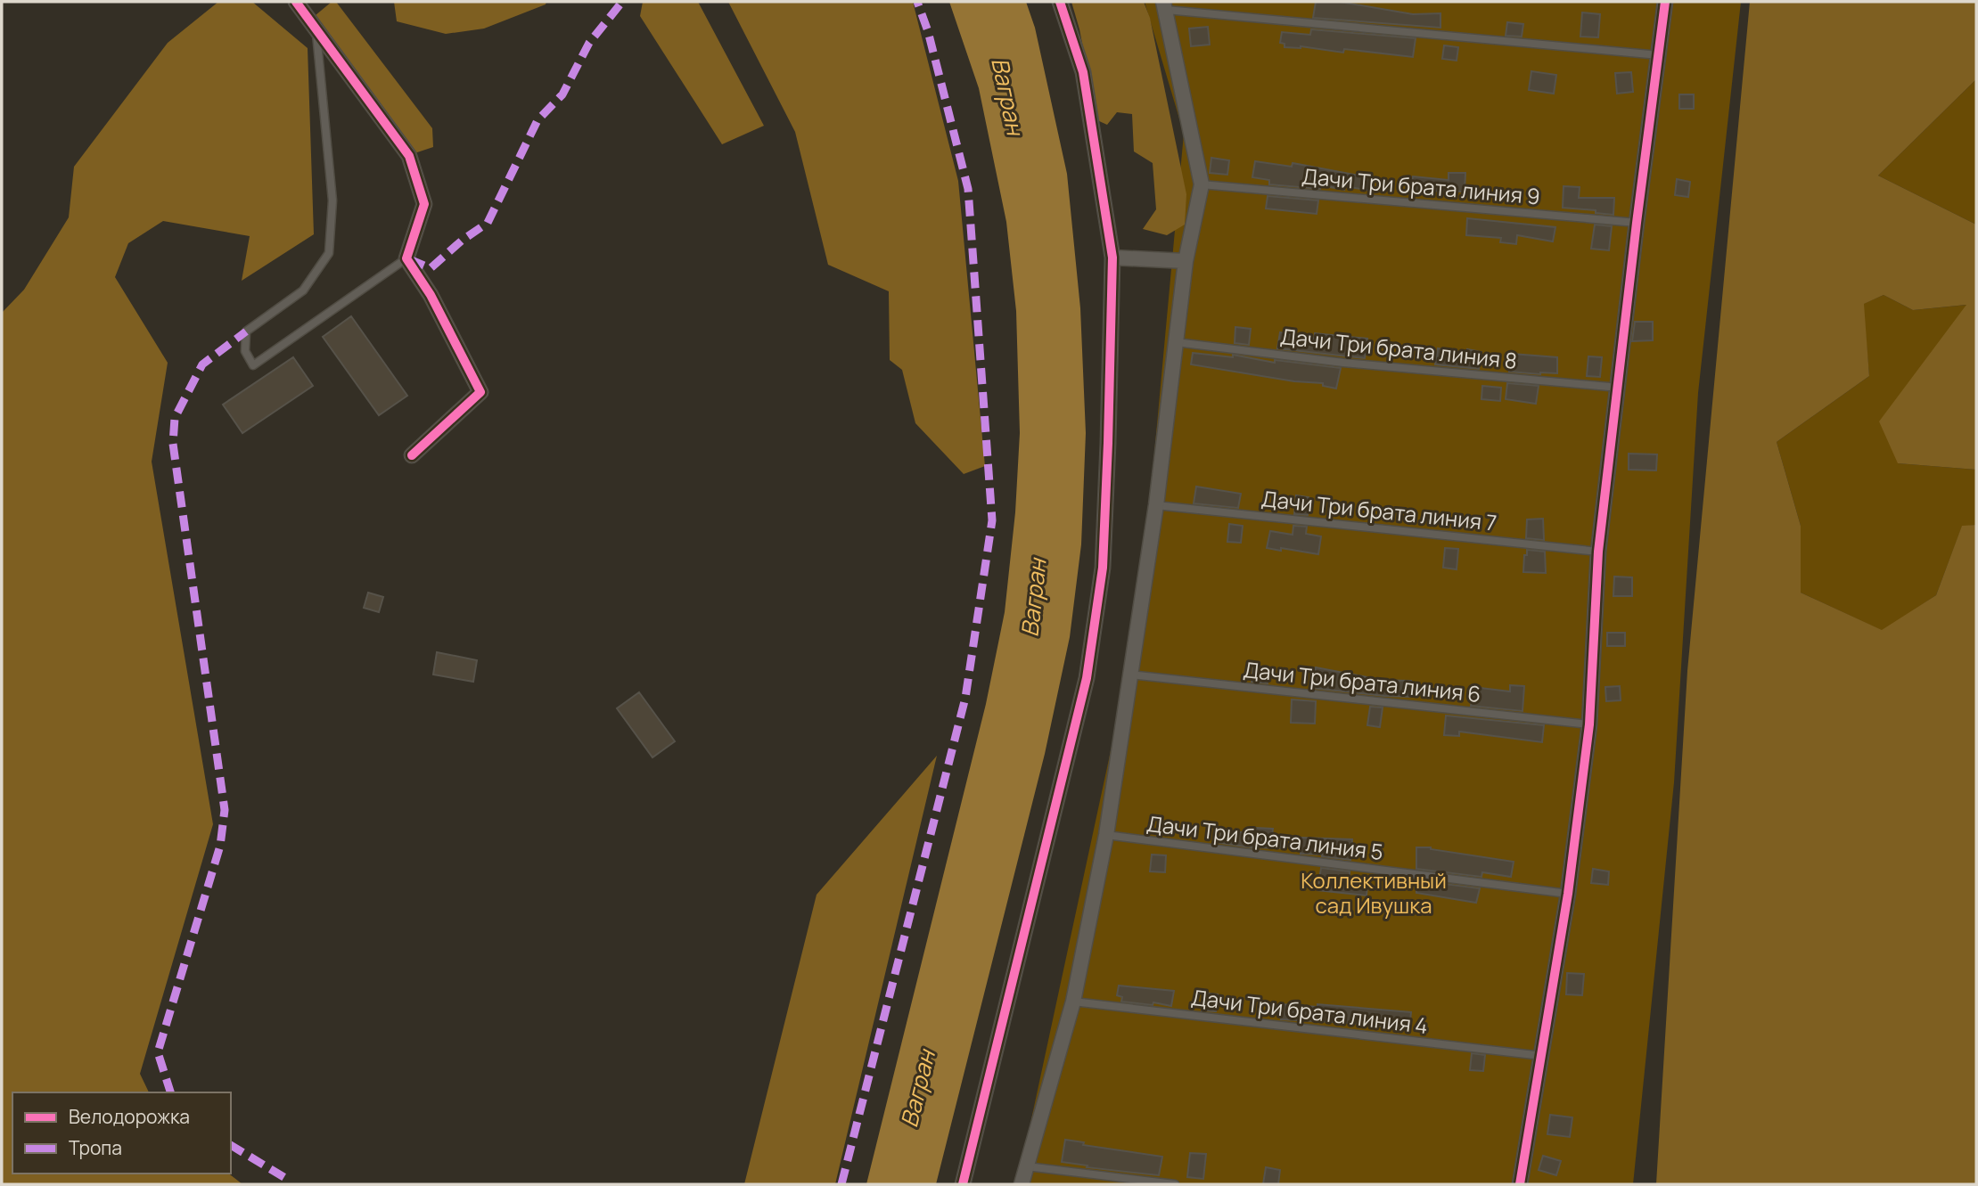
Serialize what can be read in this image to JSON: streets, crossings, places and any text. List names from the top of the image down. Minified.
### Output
{"streets":{"lane":["Дачи Три брата линия 9","Дачи Три брата линия 8","Дачи Три брата линия 7","Дачи Три брата линия 6","Дачи Три брата линия 5","Дачи Три брата линия 4"]},"water":["Вагран"],"parks":["Коллективный сад Ивушка"],"legend":["Велодорожка","Тропа"]}
